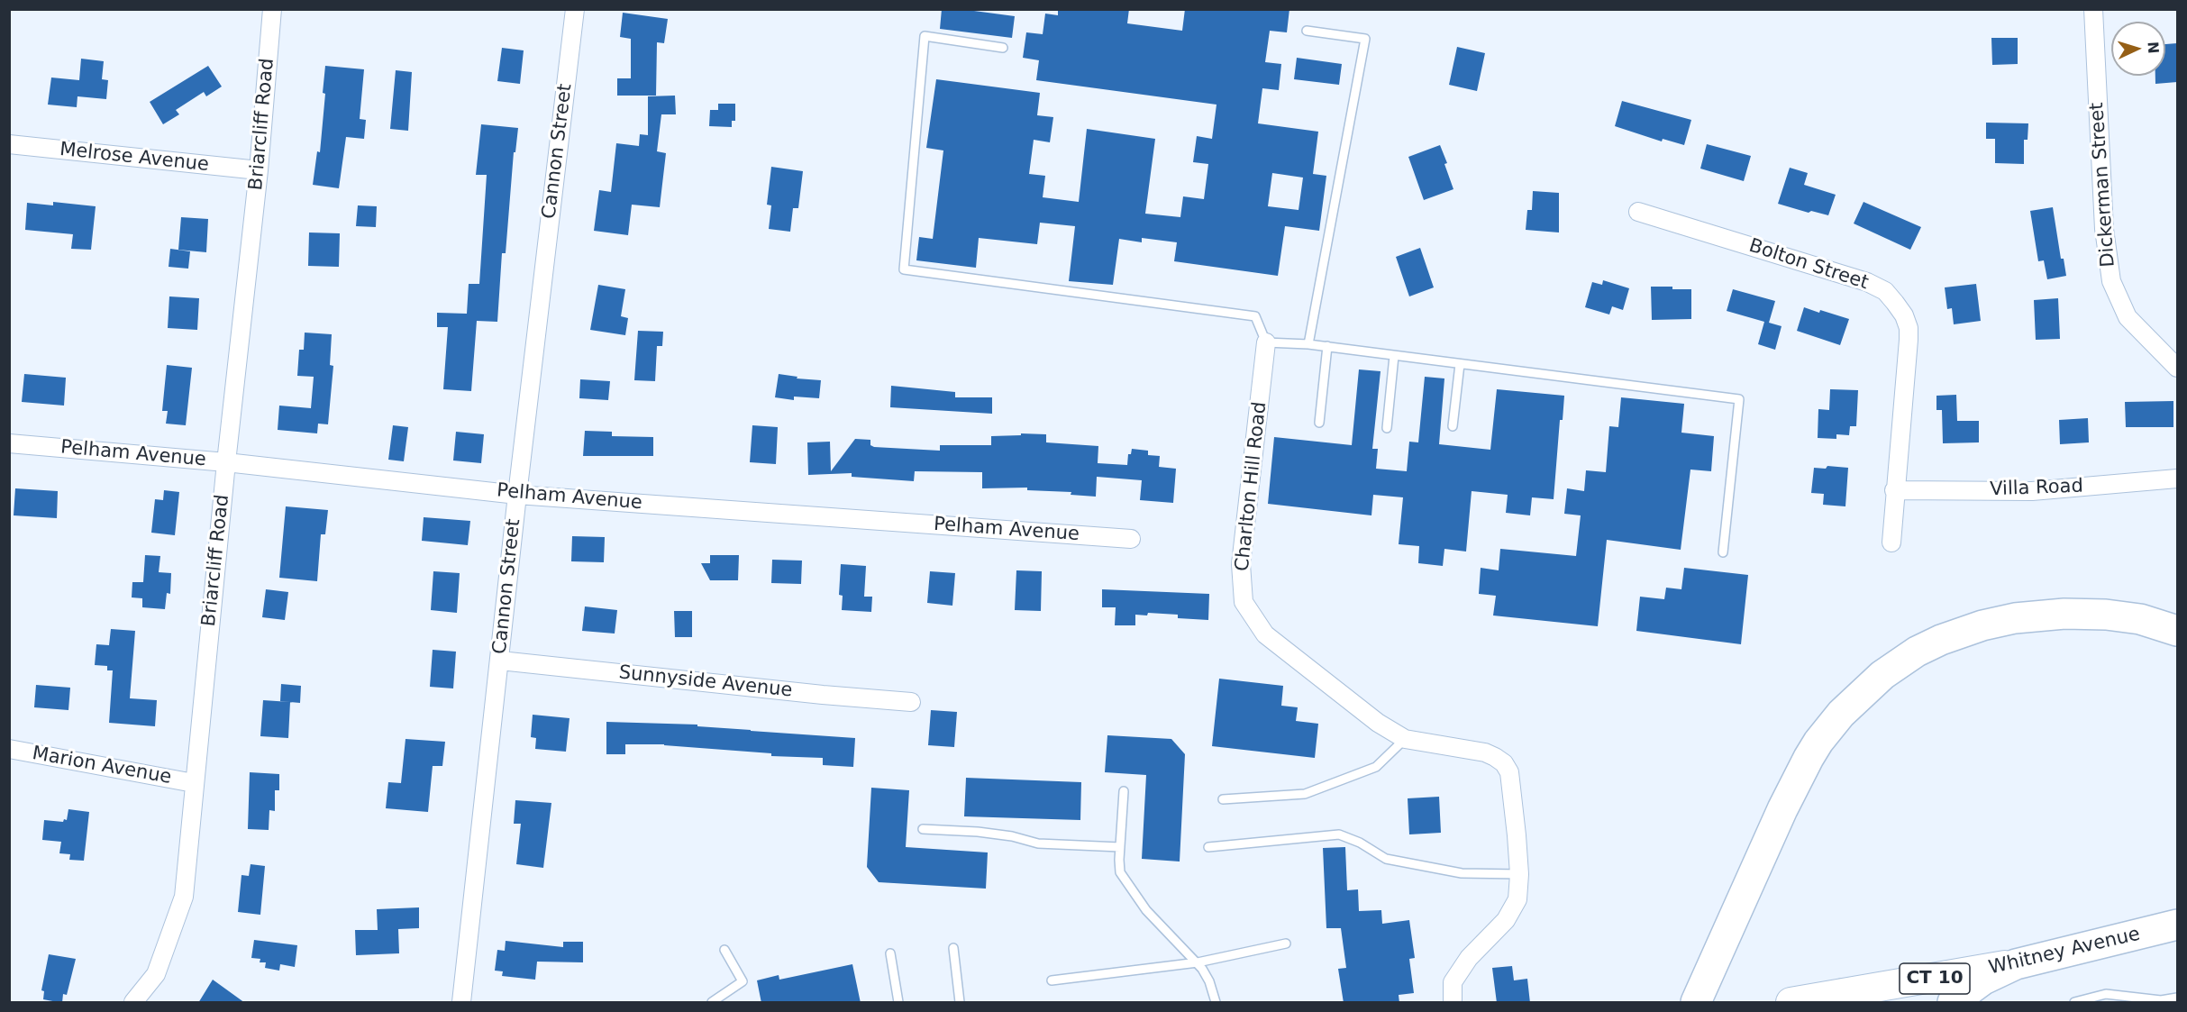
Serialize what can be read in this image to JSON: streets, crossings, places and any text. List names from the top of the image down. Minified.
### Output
{"streets":{"highway":["Whitney Avenue","CT 10"],"street":["Briarcliff Road","Cannon Street","Melrose Avenue","Dickerman Street","Bolton Street","Pelham Avenue","Charlton Hill Road","Villa Road","Sunnyside Avenue","Marion Avenue"]},"crossings":[["Briarcliff Road","Melrose Avenue"],["Briarcliff Road","Pelham Avenue"],["Briarcliff Road","Marion Avenue"],["Cannon Street","Pelham Avenue"],["Cannon Street","Sunnyside Avenue"],["Bolton Street","Villa Road"]],"north":"right"}
